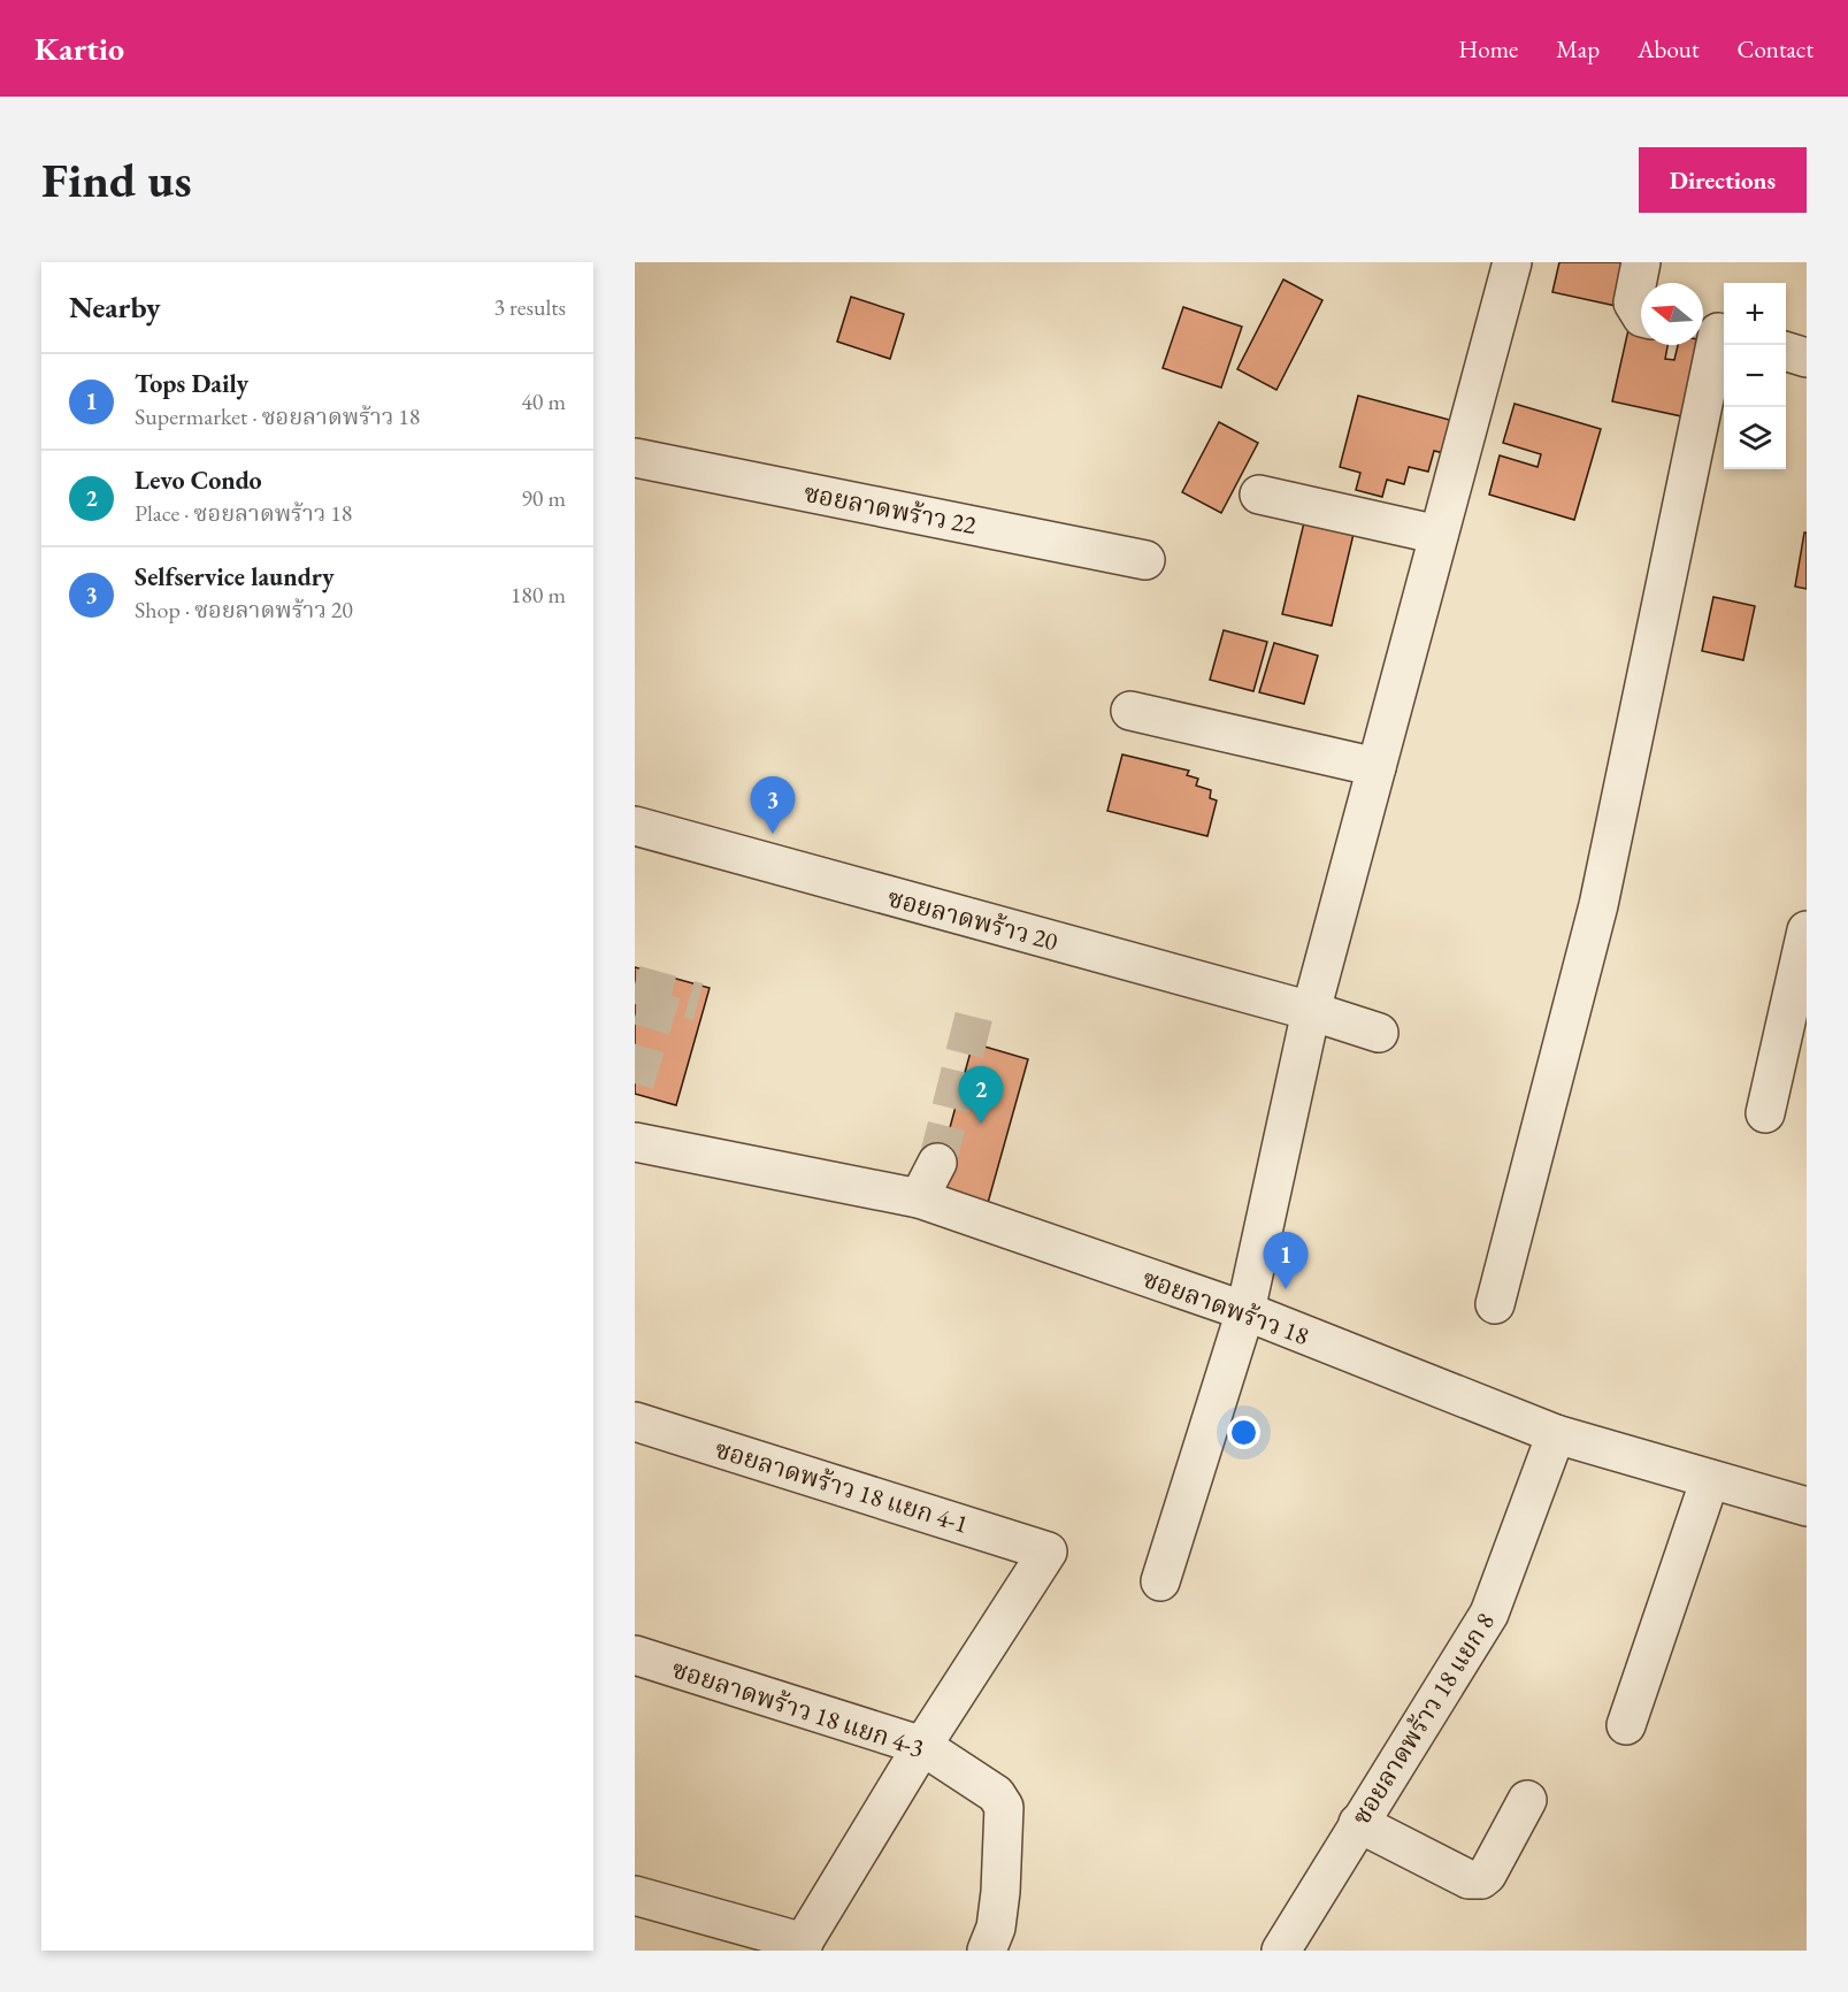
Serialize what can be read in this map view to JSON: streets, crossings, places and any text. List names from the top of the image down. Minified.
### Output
{"streets":{"street":["ซอยลาดพร้าว 22","ซอยลาดพร้าว 20","ซอยลาดพร้าว 18","ซอยลาดพร้าว 18 แยก 4-1","ซอยลาดพร้าว 18 แยก 4-3","ซอยลาดพร้าว 18 แยก 8"]},"crossings":[["ซอยลาดพร้าว 18","ซอยลาดพร้าว 18 แยก 8"],["ซอยลาดพร้าว 18 แยก 4-1","ซอยลาดพร้าว 18 แยก 4-3"]],"north":"left","page":{"header":"Kartio","nav":["Home","Map","About","Contact"],"buttons":"Directions","title":"Find us","heading":["Nearby","3 results"],"map_buttons":["+","−"],"list":[{"mark":"1","name":"Tops Daily","note":"Supermarket · ซอยลาดพร้าว 18","value":"40 m"},{"mark":"2","name":"Levo Condo","note":"Place · ซอยลาดพร้าว 18","value":"90 m"},{"mark":"3","name":"Selfservice laundry","note":"Shop · ซอยลาดพร้าว 20","value":"180 m"}],"pins":["3","2","1"]}}
